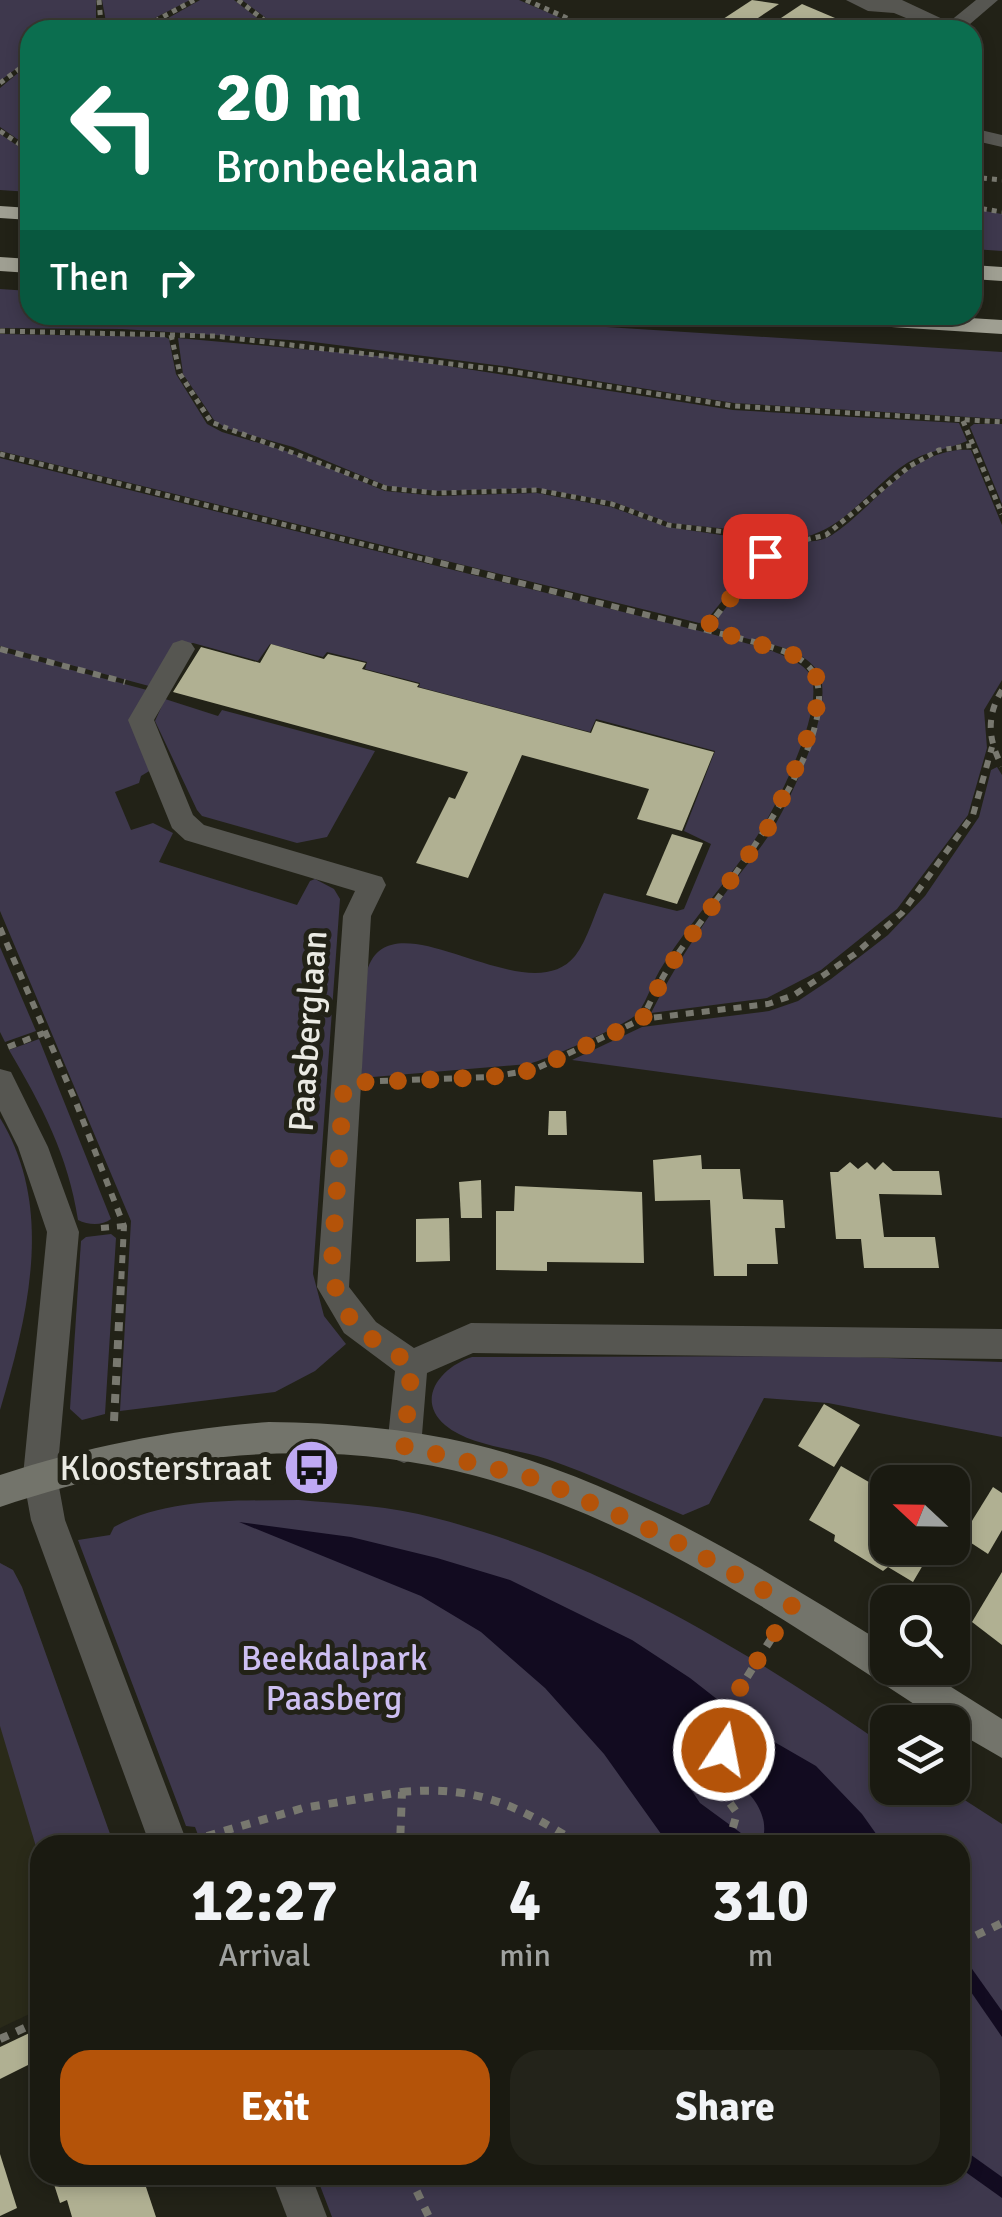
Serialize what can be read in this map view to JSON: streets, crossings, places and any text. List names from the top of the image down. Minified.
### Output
{"streets":{"street":["Paasberglaan"]},"parks":["Beekdalpark Paasberg"],"places":{"bus stop":["Kloosterstraat"]},"north":"left","page":{"turn":["20 m","Bronbeeklaan"],"then":"Then","eta":["12:27","Arrival","4","min","310","m"],"buttons":["Exit","Share"]}}
